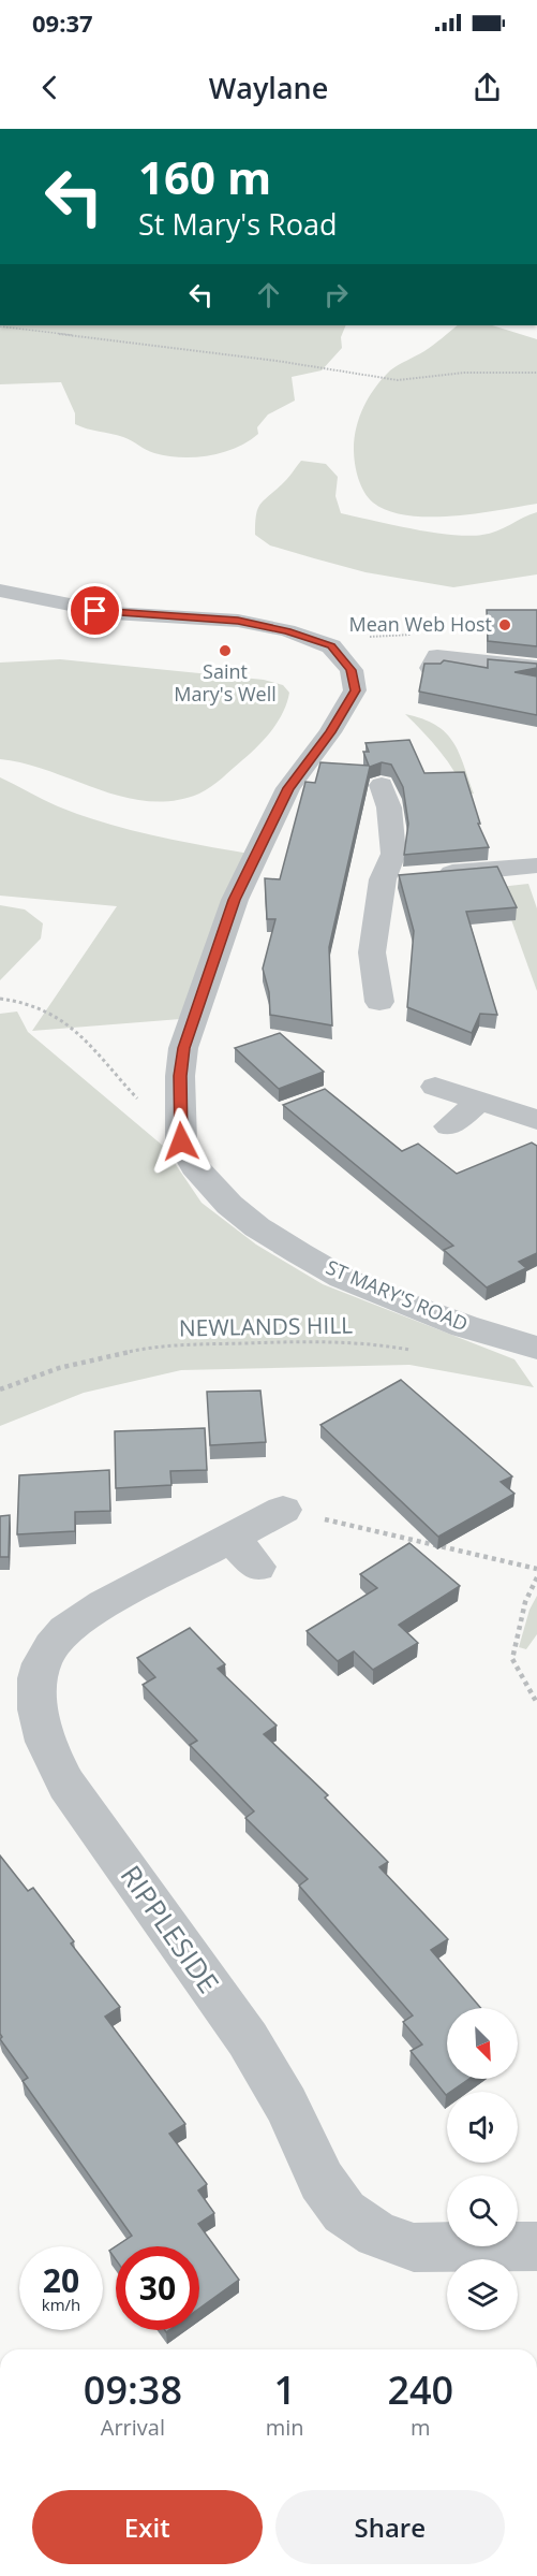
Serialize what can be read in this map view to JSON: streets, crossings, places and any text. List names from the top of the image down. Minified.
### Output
{"streets":{"street":["ST MARY'S ROAD","RIPPLESIDE"],"path":["NEWLANDS HILL"]},"places":["Mean Web Host","Saint Mary's Well"],"north":"bottom right","page":{"status":"09:37","header":"Waylane","turn":["160 m","St Mary's Road"],"speed":"20 km/h","limit":"30","eta":["09:38","Arrival","1","min","240","m"],"buttons":["Exit","Share"]}}
